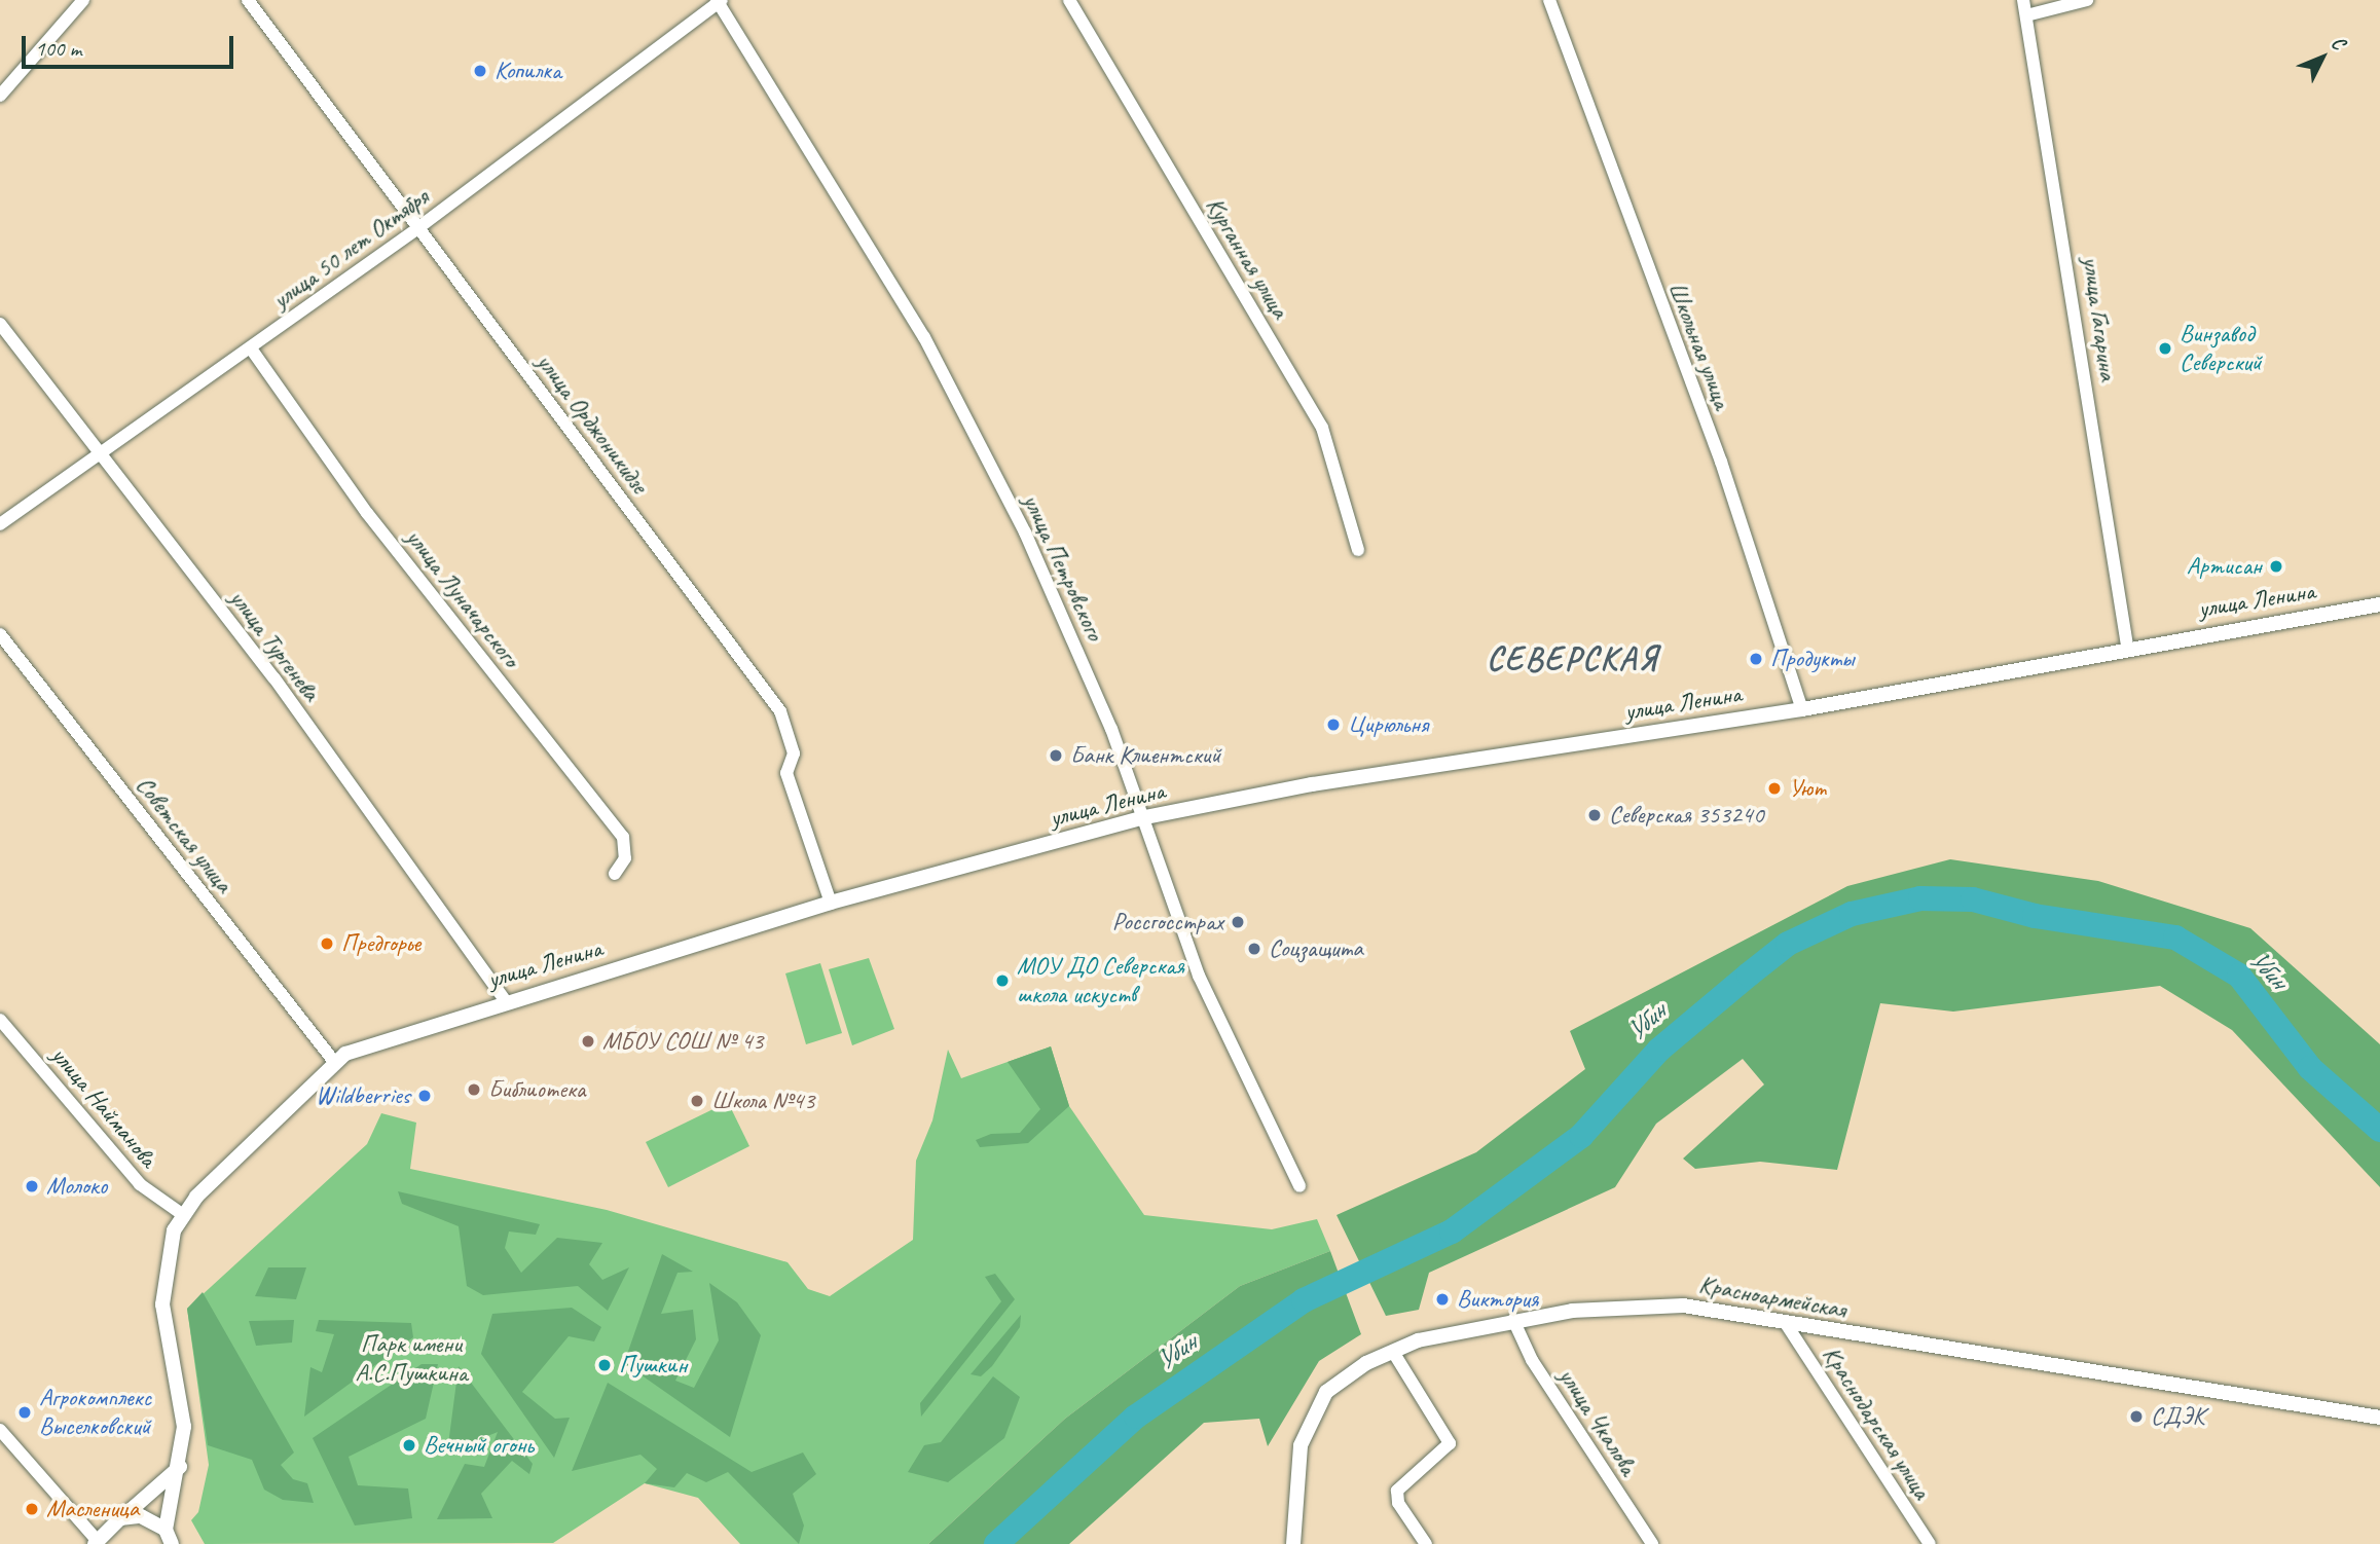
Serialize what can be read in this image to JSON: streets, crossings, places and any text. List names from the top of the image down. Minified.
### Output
{"streets":{"street":["улица 50 лет Октября","Курганная улица","улица Гагарина","Школьная улица","улица Орджоникидзе","улица Петровского","улица Луначарского","улица Ленина","улица Тургенева","Советская улица","улица Найманова","Красноармейская","улица Чкалова","Краснодарская улица"]},"crossings":[["улица 50 лет Октября","улица Орджоникидзе"],["улица 50 лет Октября","улица Петровского"],["улица 50 лет Октября","улица Луначарского"],["улица 50 лет Октября","улица Тургенева"],["улица Гагарина","улица Ленина"],["Школьная улица","улица Ленина"],["улица Орджоникидзе","улица Ленина"],["улица Петровского","улица Ленина"],["улица Ленина","улица Тургенева"],["улица Ленина","Советская улица"],["улица Ленина","улица Найманова"],["Красноармейская","улица Чкалова"],["Красноармейская","Краснодарская улица"]],"districts":["СЕВЕРСКАЯ"],"water":["Убин"],"parks":["Парк имени А.С.Пушкина"],"places":["Копилка","Винзавод Северский","Артисан","Продукты","Цирюльня","Банк Клиентский","Уют","Северская 353240","Россгосстрах","Предгорье","Соцзащита","МОУ ДО Северская школа искуств","МБОУ СОШ № 43","Библиотека","Wildberries","Школа №43","Молоко","Виктория","Пушкин","Агрокомплекс Выселковский","СДЭК","Вечный огонь","Масленица"],"scale_bar":"100 m","north":"top right"}
